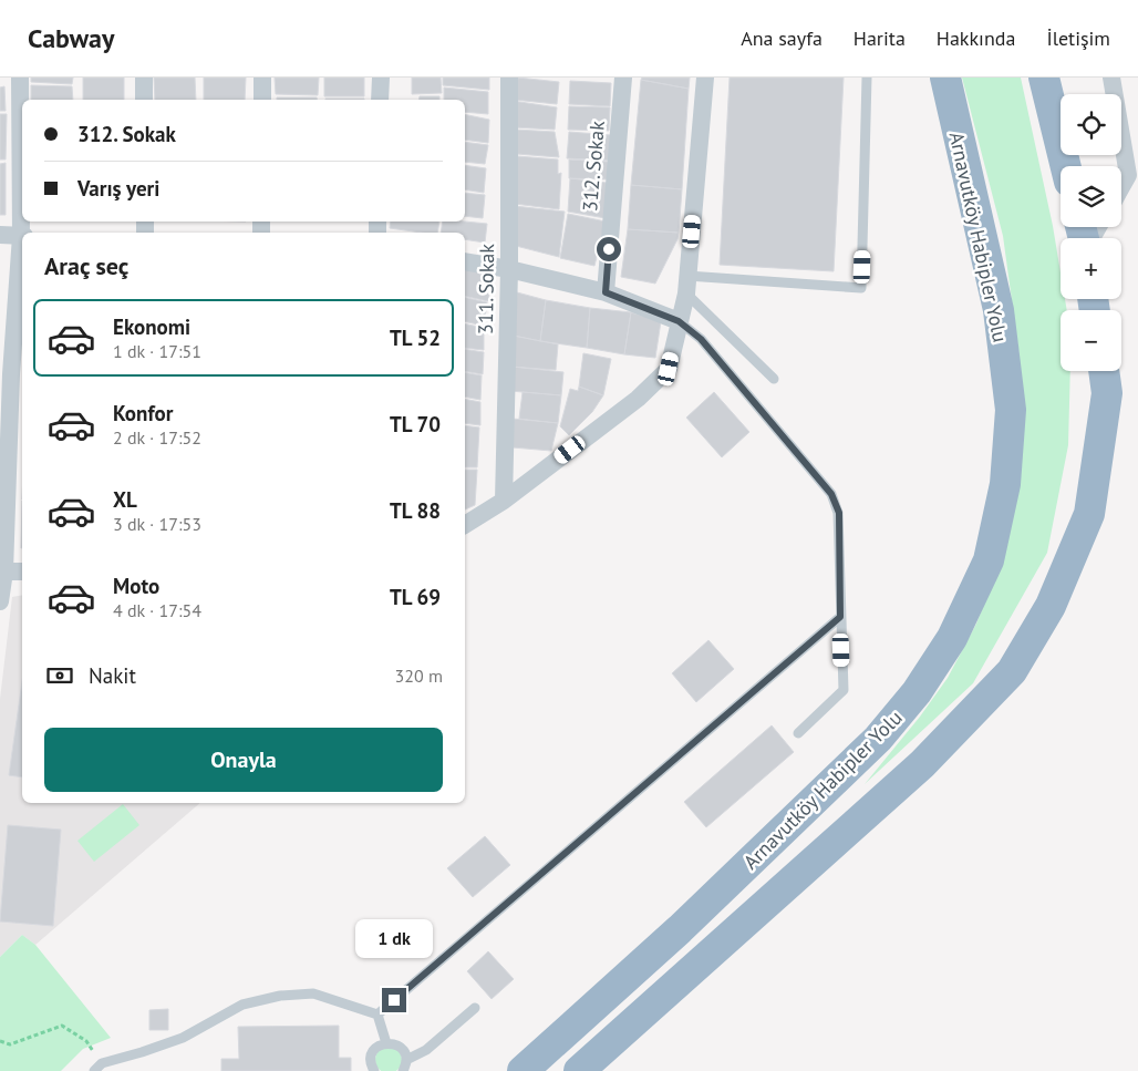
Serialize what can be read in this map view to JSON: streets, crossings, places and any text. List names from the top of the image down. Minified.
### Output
{"streets":{"highway":["Arnavutköy Habipler Yolu"],"street":["312. Sokak","311. Sokak"]},"page":{"header":"Cabway","nav":["Ana sayfa","Harita","Hakkında","İletişim"],"map_buttons":["+","−"],"banner":["312. Sokak","Varış yeri"],"heading":"Araç seç","list":[{"name":"Ekonomi","note":"1 dk · 17:51","value":"TL 52"},{"name":"Konfor","note":"2 dk · 17:52","value":"TL 70"},{"name":"XL","note":"3 dk · 17:53","value":"TL 88"},{"name":"Moto","note":"4 dk · 17:54","value":"TL 69"}],"pay":["Nakit","320 m"],"buttons":"Onayla","bubble":"1 dk"}}
